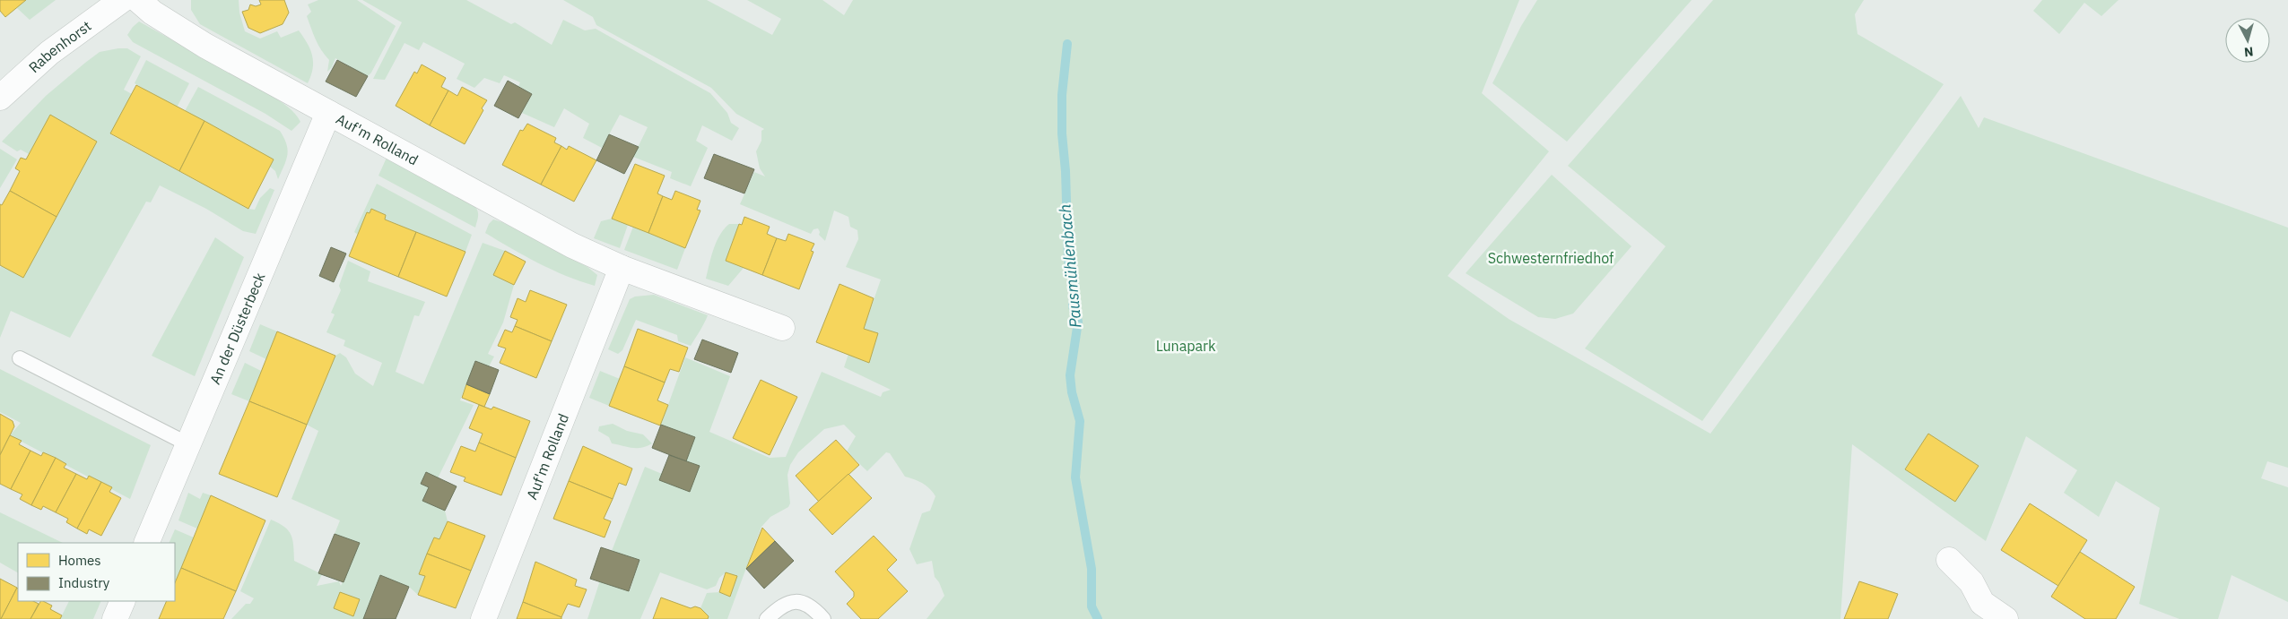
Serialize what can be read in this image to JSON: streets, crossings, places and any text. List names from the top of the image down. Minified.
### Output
{"streets":{"street":["Rabenhorst","Auf'm Rolland","An der Düsterbeck"]},"crossings":[["Auf'm Rolland","An der Düsterbeck"]],"water":["Pausmühlenbach"],"parks":["Schwesternfriedhof","Lunapark"],"legend":["Homes","Industry"],"north":"bottom"}
